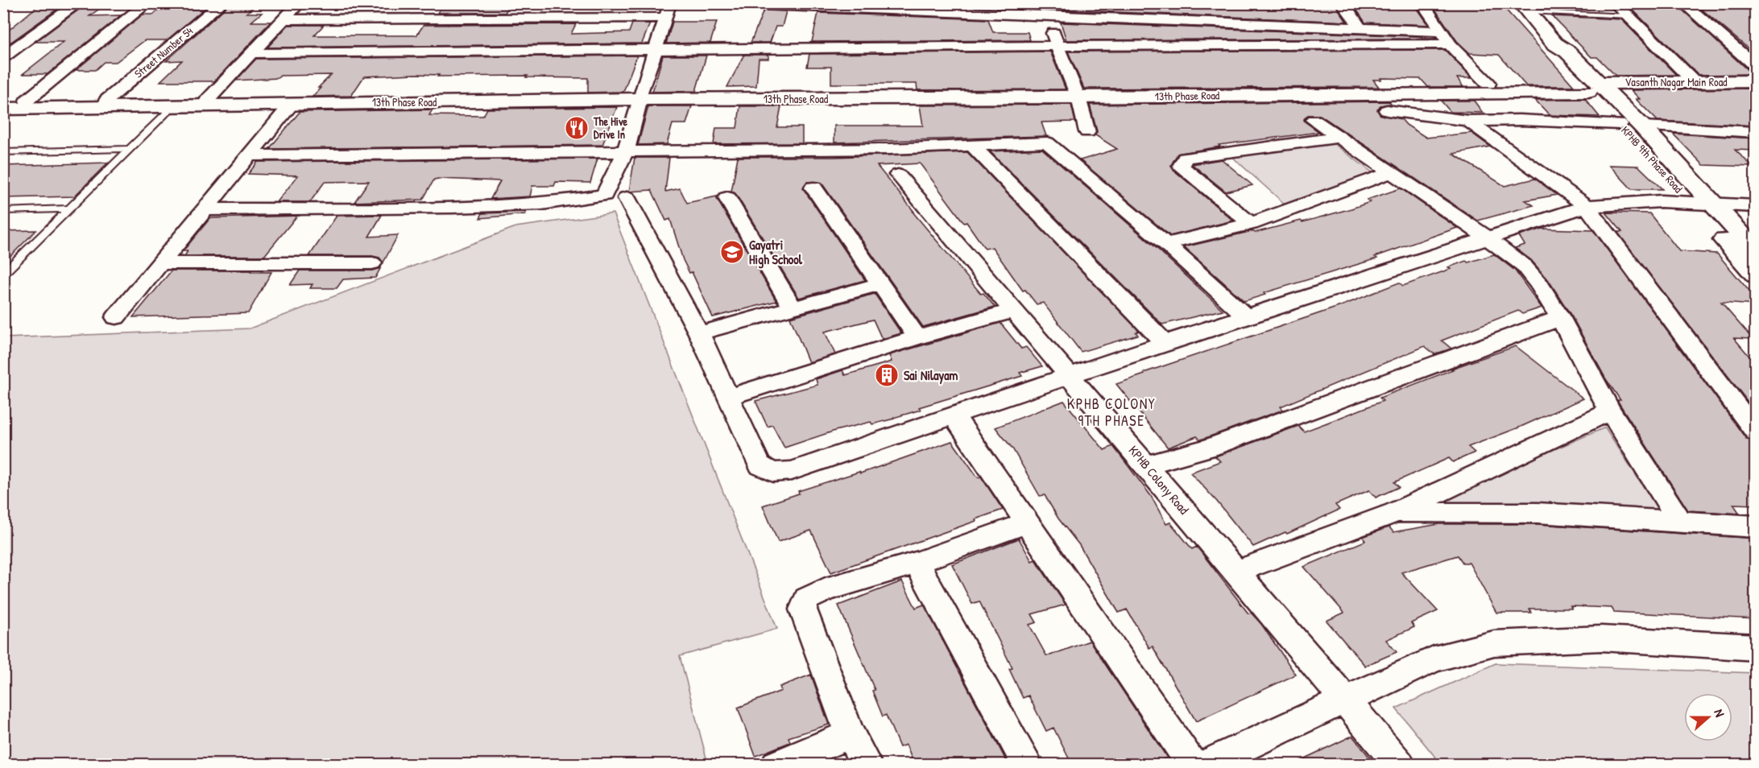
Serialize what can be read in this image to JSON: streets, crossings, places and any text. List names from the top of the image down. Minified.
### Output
{"streets":{"street":["Street Number 54","Vasanth Nagar Main Road","13th Phase Road","KPHB 9th Phase Road","KPHB Colony Road"]},"crossings":[["Street Number 54","13th Phase Road"],["Vasanth Nagar Main Road","13th Phase Road"],["Vasanth Nagar Main Road","KPHB 9th Phase Road"],["13th Phase Road","KPHB 9th Phase Road"]],"districts":["KPHB COLONY 9TH PHASE"],"places":{"restaurant":["The Hive Drive In"],"school or university":["Gayatri High School"],"building":["Sai Nilayam"]},"north":"right"}
